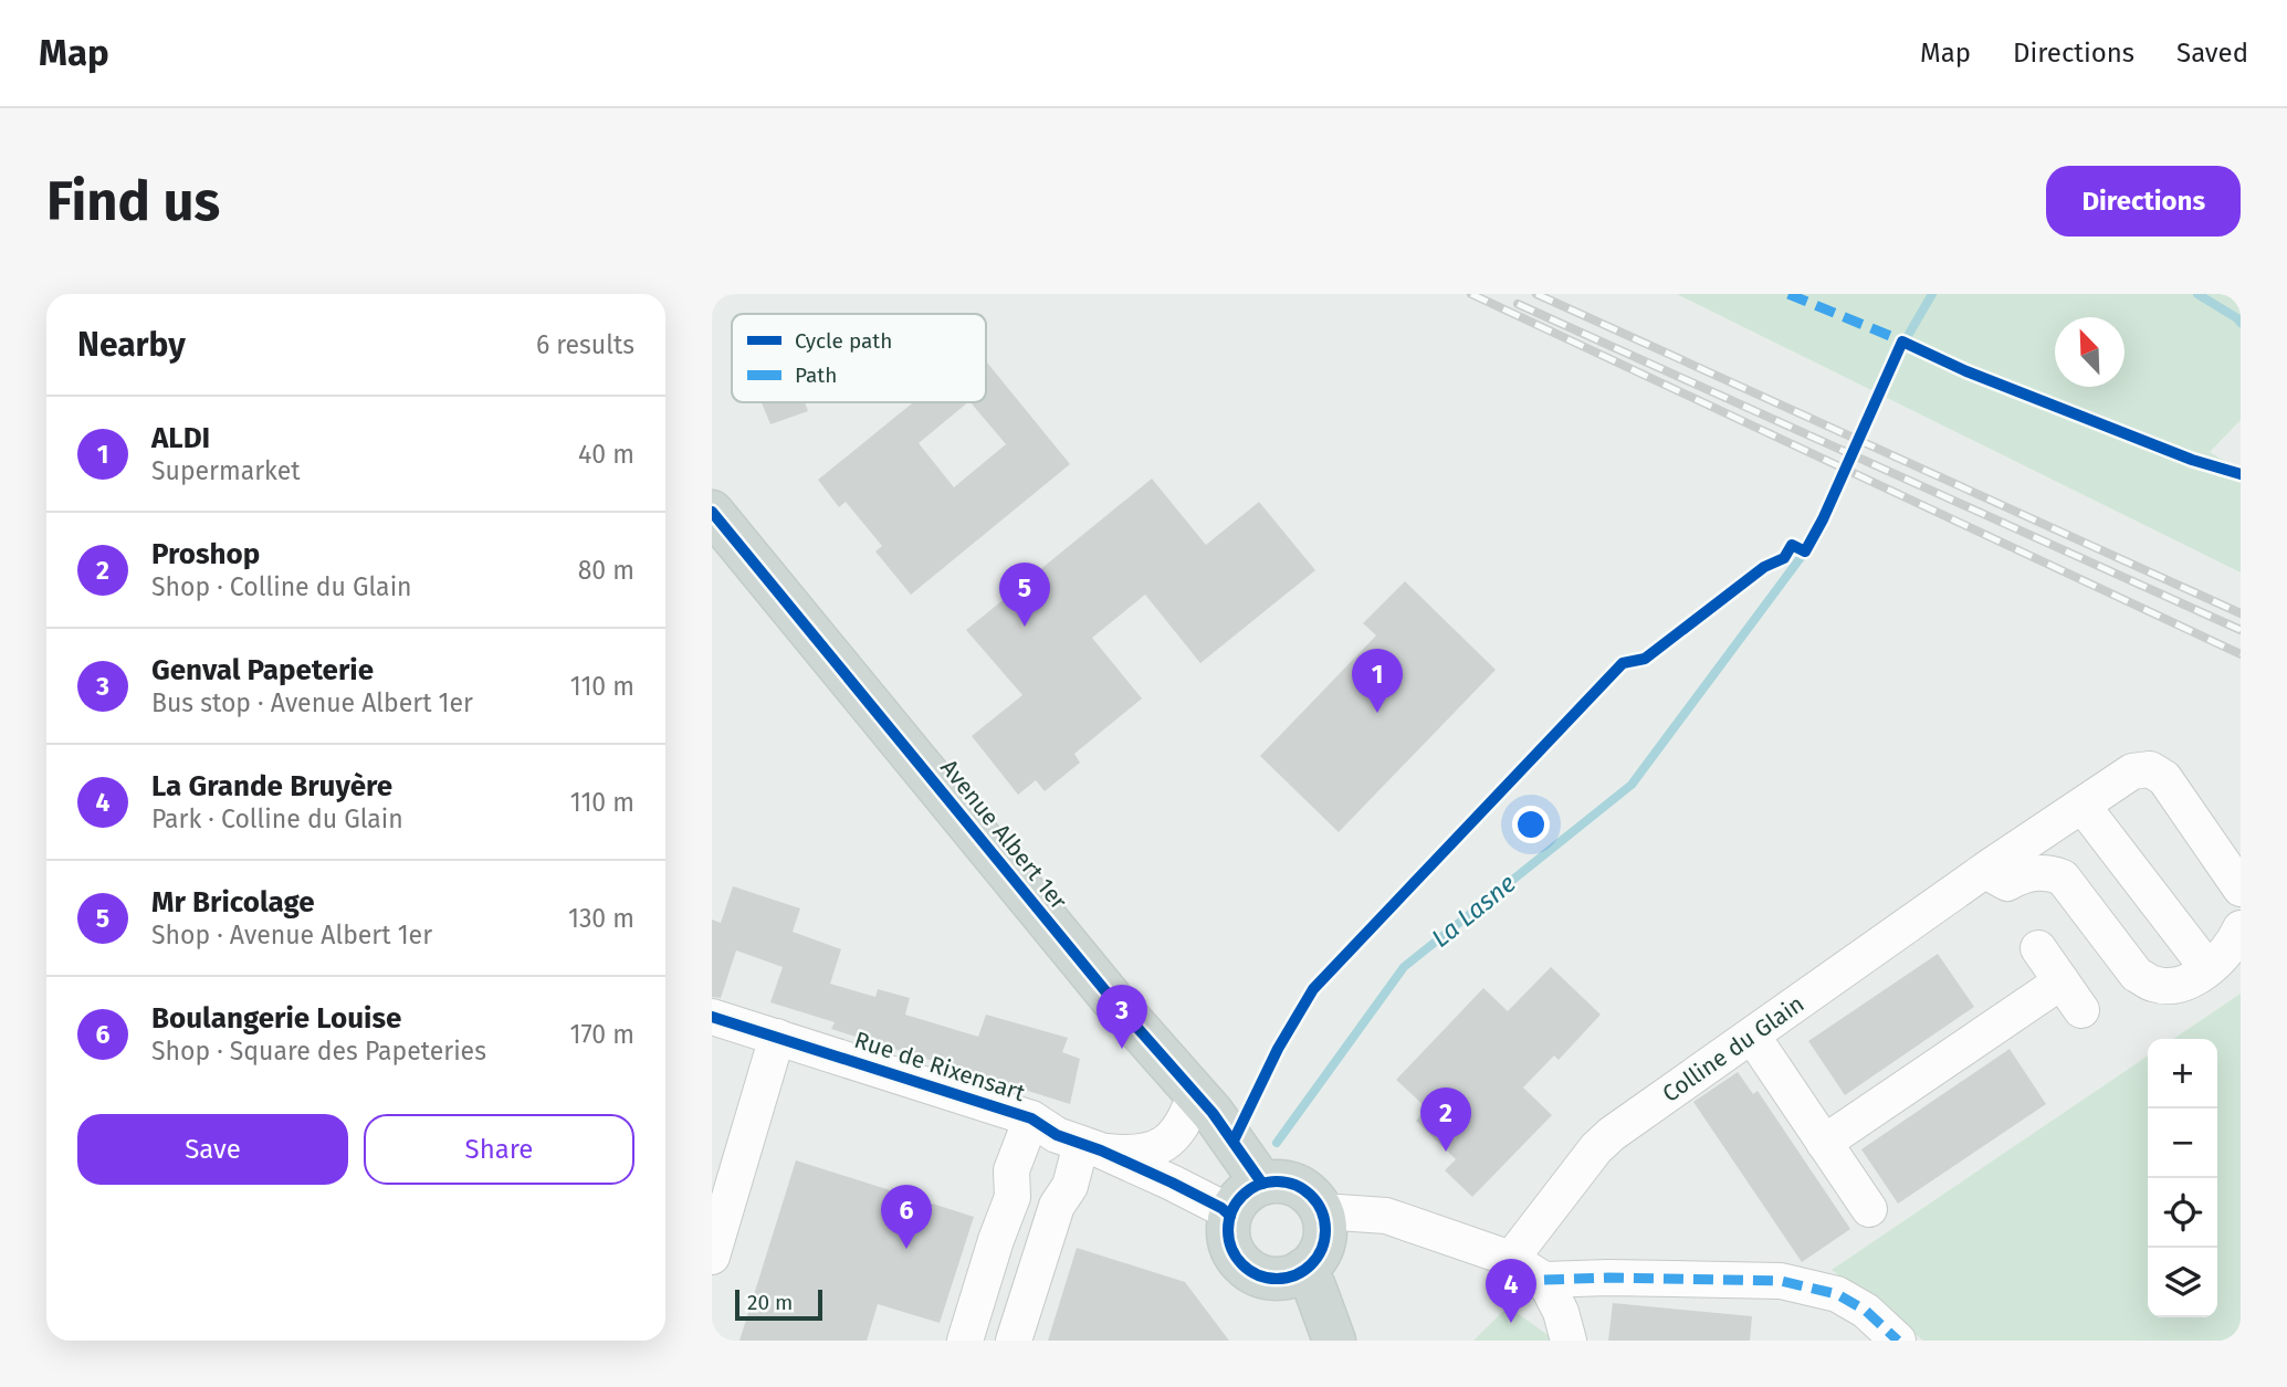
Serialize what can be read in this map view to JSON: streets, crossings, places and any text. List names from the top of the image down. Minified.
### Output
{"streets":{"main road":["Avenue Albert 1er"],"street":["Colline du Glain","Rue de Rixensart"]},"crossings":[["Avenue Albert 1er","Rue de Rixensart"]],"water":["La Lasne"],"legend":["Cycle path","Path"],"scale_bar":"20 m","north":"top left","page":{"header":"Map","nav":["Map","Directions","Saved"],"buttons":["Directions",["Save","Share"]],"title":"Find us","heading":["Nearby","6 results"],"list":[{"mark":"1","name":"ALDI","note":"Supermarket","value":"40 m"},{"mark":"2","name":"Proshop","note":"Shop · Colline du Glain","value":"80 m"},{"mark":"3","name":"Genval Papeterie","note":"Bus stop · Avenue Albert 1er","value":"110 m"},{"mark":"4","name":"La Grande Bruyère","note":"Park · Colline du Glain","value":"110 m"},{"mark":"5","name":"Mr Bricolage","note":"Shop · Avenue Albert 1er","value":"130 m"},{"mark":"6","name":"Boulangerie Louise","note":"Shop · Square des Papeteries","value":"170 m"}],"pins":["5","1","3","2","6","4"],"map_buttons":["+","−"],"scale":"20 m"}}
